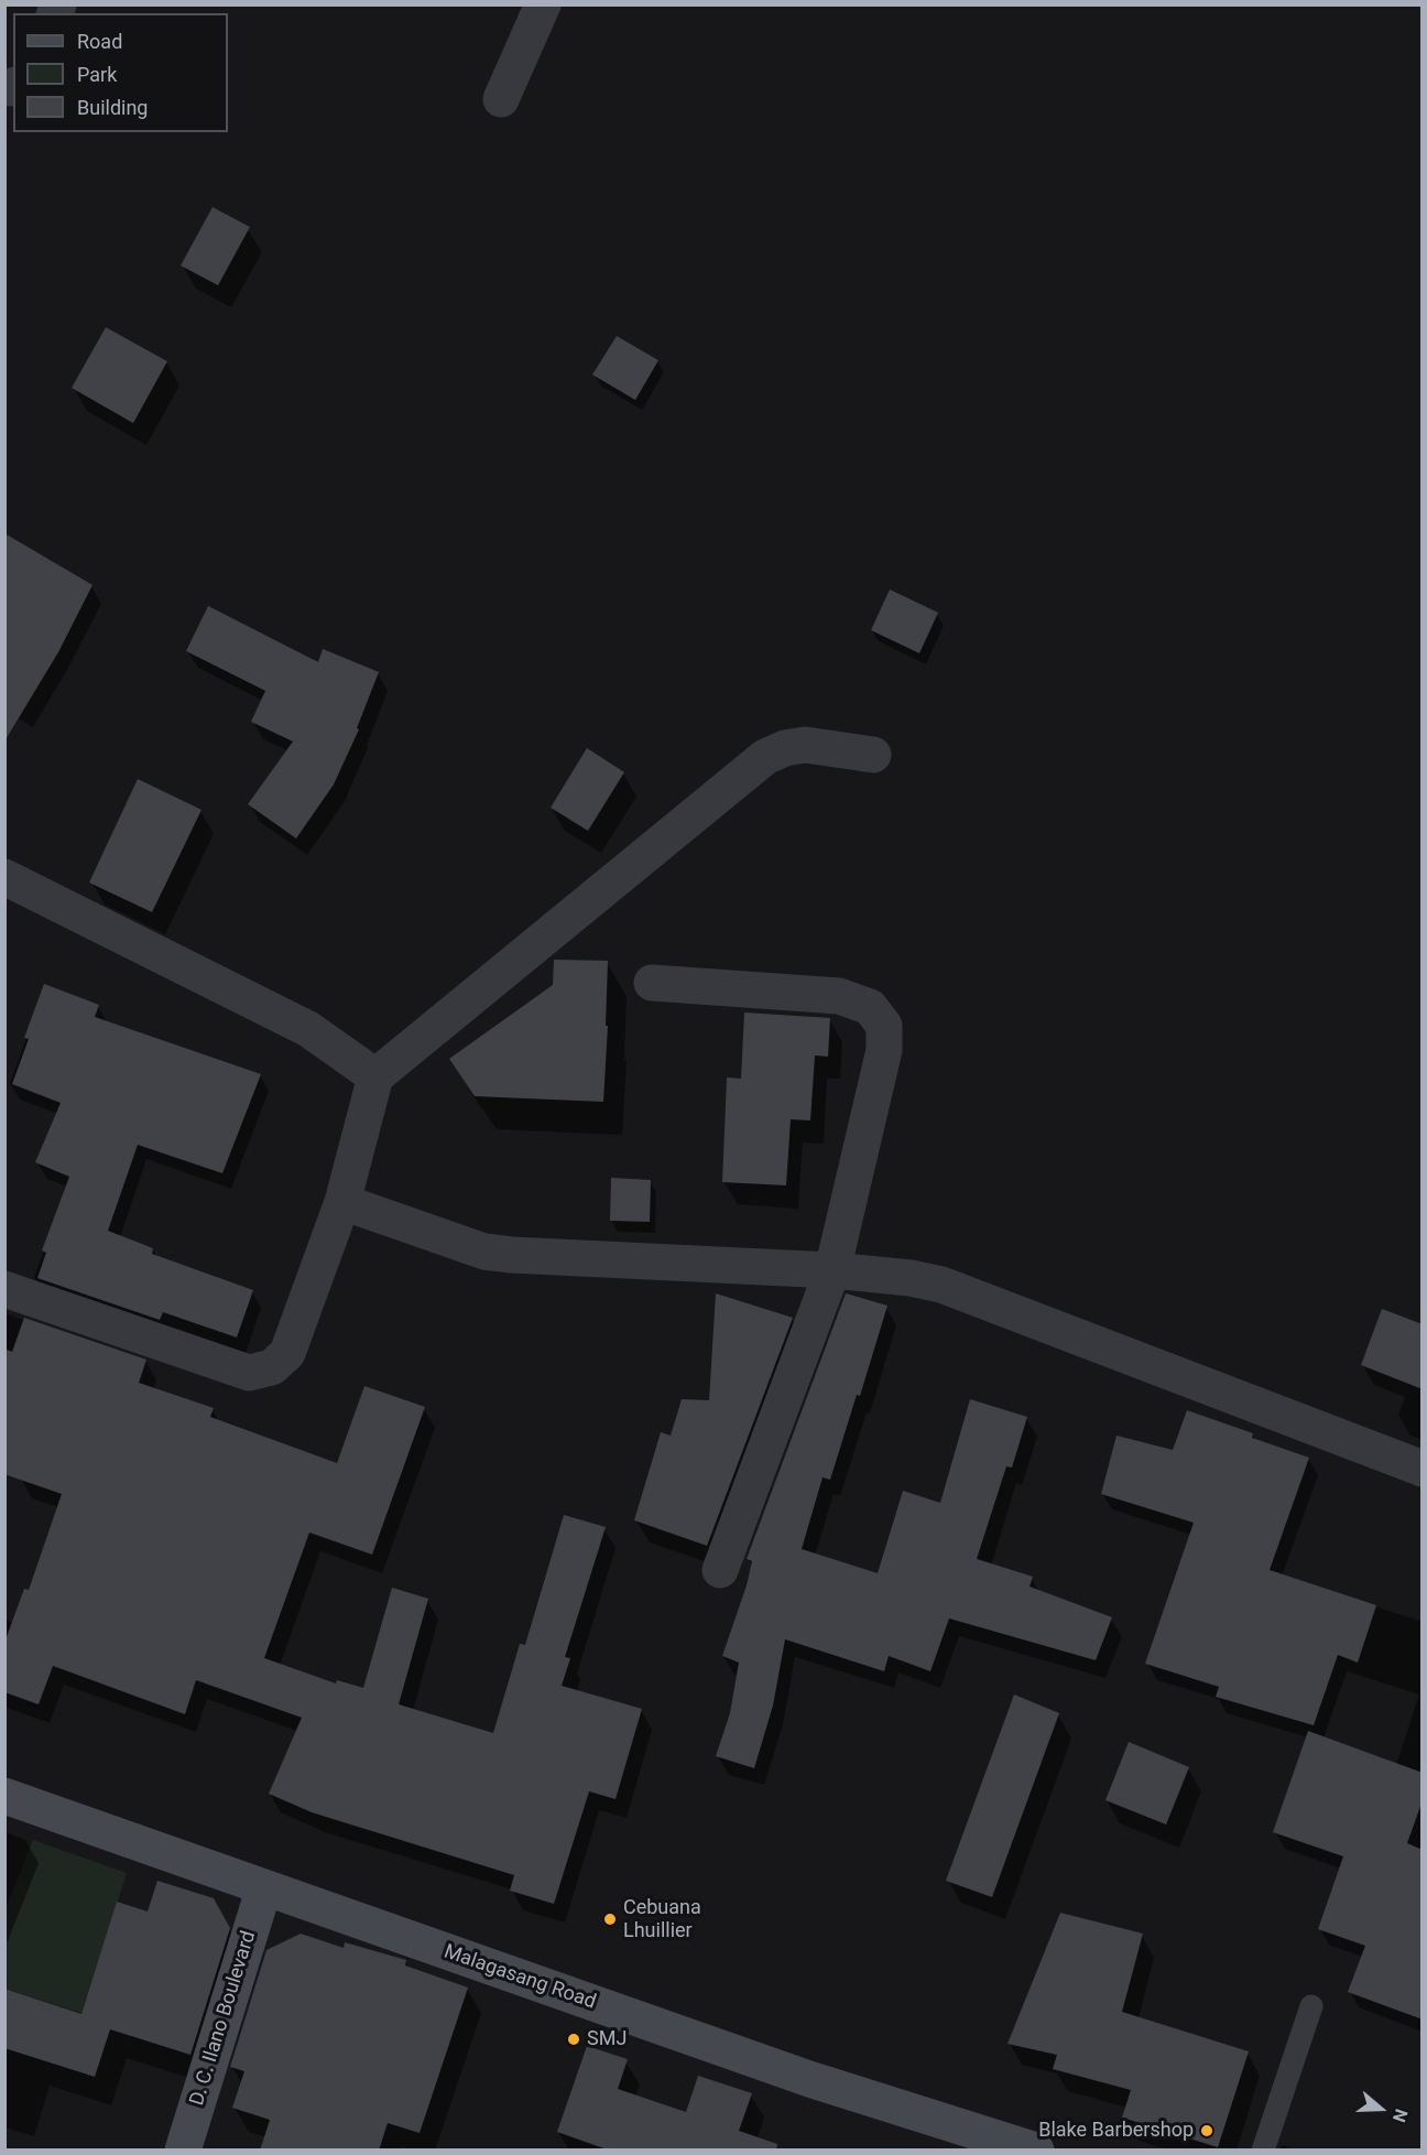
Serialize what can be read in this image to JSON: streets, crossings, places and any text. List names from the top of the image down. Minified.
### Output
{"streets":{"main road":["Malagasang Road","D. C. Ilano Boulevard"]},"crossings":[["Malagasang Road","D. C. Ilano Boulevard"]],"places":["Cebuana Lhuillier","SMJ","Blake Barbershop"],"legend":["Road","Park","Building"],"north":"right"}
